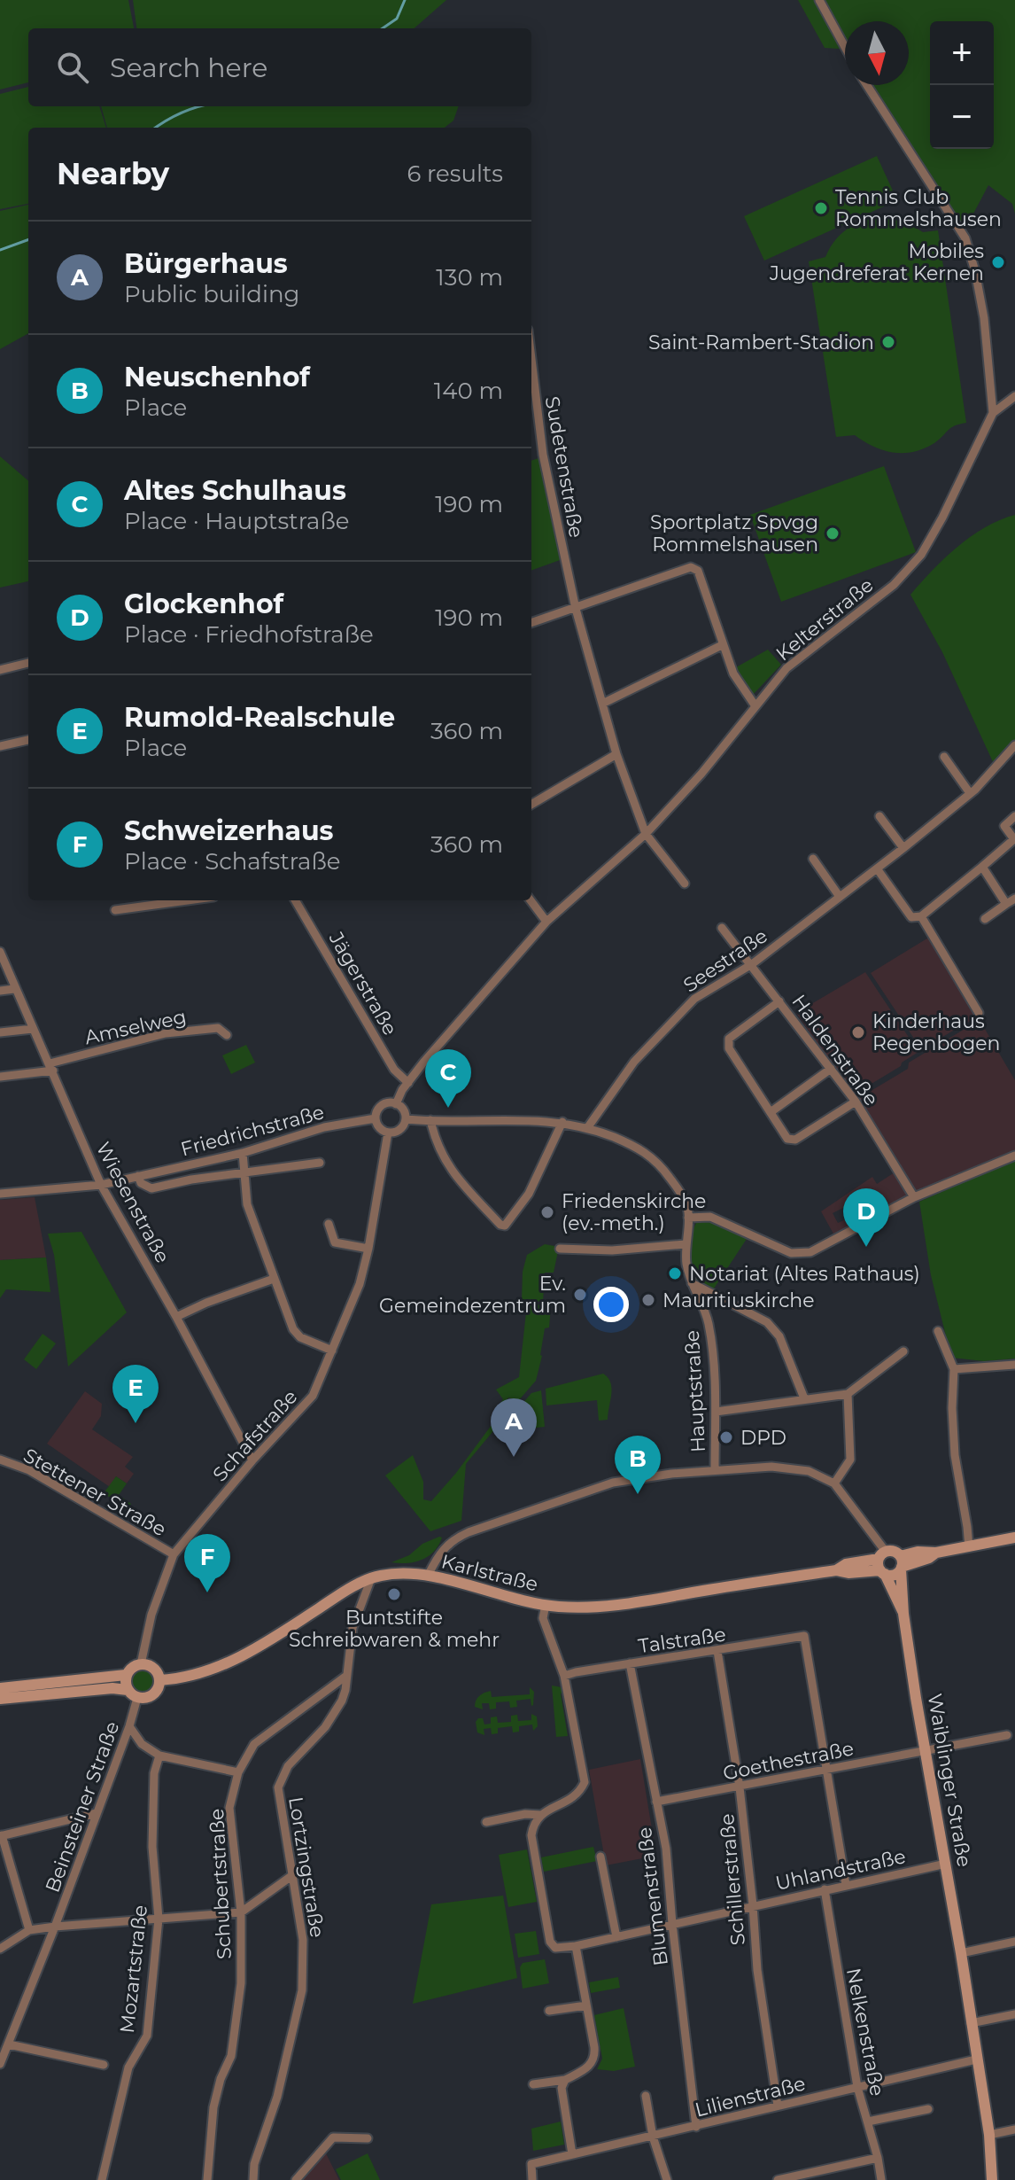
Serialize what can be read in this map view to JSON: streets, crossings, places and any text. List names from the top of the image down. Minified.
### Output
{"streets":{"main road":["Karlstraße","Waiblinger Straße"],"street":["Sudetenstraße","Kelterstraße","Seestraße","Jägerstraße","Amselweg","Haldenstraße","Friedrichstraße","Wiesenstraße","Hauptstraße","Schafstraße","Stettener Straße","Talstraße","Goethestraße","Beinsteiner Straße","Lortzingstraße","Uhlandstraße","Schillerstraße","Schubertstraße","Blumenstraße","Mozartstraße","Nelkenstraße","Lilienstraße"]},"crossings":[["Sudetenstraße","Kelterstraße"],["Kelterstraße","Jägerstraße"],["Kelterstraße","Friedrichstraße"],["Kelterstraße","Hauptstraße"],["Kelterstraße","Schafstraße"],["Seestraße","Haldenstraße"],["Seestraße","Hauptstraße"],["Amselweg","Wiesenstraße"],["Friedrichstraße","Wiesenstraße"],["Friedrichstraße","Hauptstraße"],["Friedrichstraße","Schafstraße"],["Wiesenstraße","Schafstraße"],["Hauptstraße","Schafstraße"],["Schafstraße","Stettener Straße"],["Schafstraße","Karlstraße"],["Schafstraße","Beinsteiner Straße"],["Karlstraße","Waiblinger Straße"],["Karlstraße","Beinsteiner Straße"],["Karlstraße","Lortzingstraße"],["Talstraße","Goethestraße"],["Talstraße","Schillerstraße"],["Talstraße","Blumenstraße"],["Goethestraße","Waiblinger Straße"],["Goethestraße","Schillerstraße"],["Goethestraße","Blumenstraße"],["Waiblinger Straße","Uhlandstraße"],["Waiblinger Straße","Lilienstraße"],["Lortzingstraße","Schubertstraße"],["Uhlandstraße","Schillerstraße"],["Uhlandstraße","Blumenstraße"],["Uhlandstraße","Nelkenstraße"],["Schillerstraße","Lilienstraße"],["Blumenstraße","Lilienstraße"],["Nelkenstraße","Lilienstraße"]],"places":["Tennis Club Rommelshausen","Mobiles Jugendreferat Kernen","Saint-Rambert-Stadion","Sportplatz Spvgg Rommelshausen","Kinderhaus Regenbogen","Friedenskirche (ev.-meth.)","Notariat (Altes Rathaus)","Ev. Gemeindezentrum","Mauritiuskirche","DPD","Buntstifte Schreibwaren & mehr"],"north":"bottom","page":{"map_buttons":["+","−"],"search":"Search here","heading":["Nearby","6 results"],"list":[{"mark":"A","name":"Bürgerhaus","note":"Public building","value":"130 m"},{"mark":"B","name":"Neuschenhof","note":"Place","value":"140 m"},{"mark":"C","name":"Altes Schulhaus","note":"Place · Hauptstraße","value":"190 m"},{"mark":"D","name":"Glockenhof","note":"Place · Friedhofstraße","value":"190 m"},{"mark":"E","name":"Rumold-Realschule","note":"Place","value":"360 m"},{"mark":"F","name":"Schweizerhaus","note":"Place · Schafstraße","value":"360 m"}],"pins":["C","D","E","A","B","F"]}}
